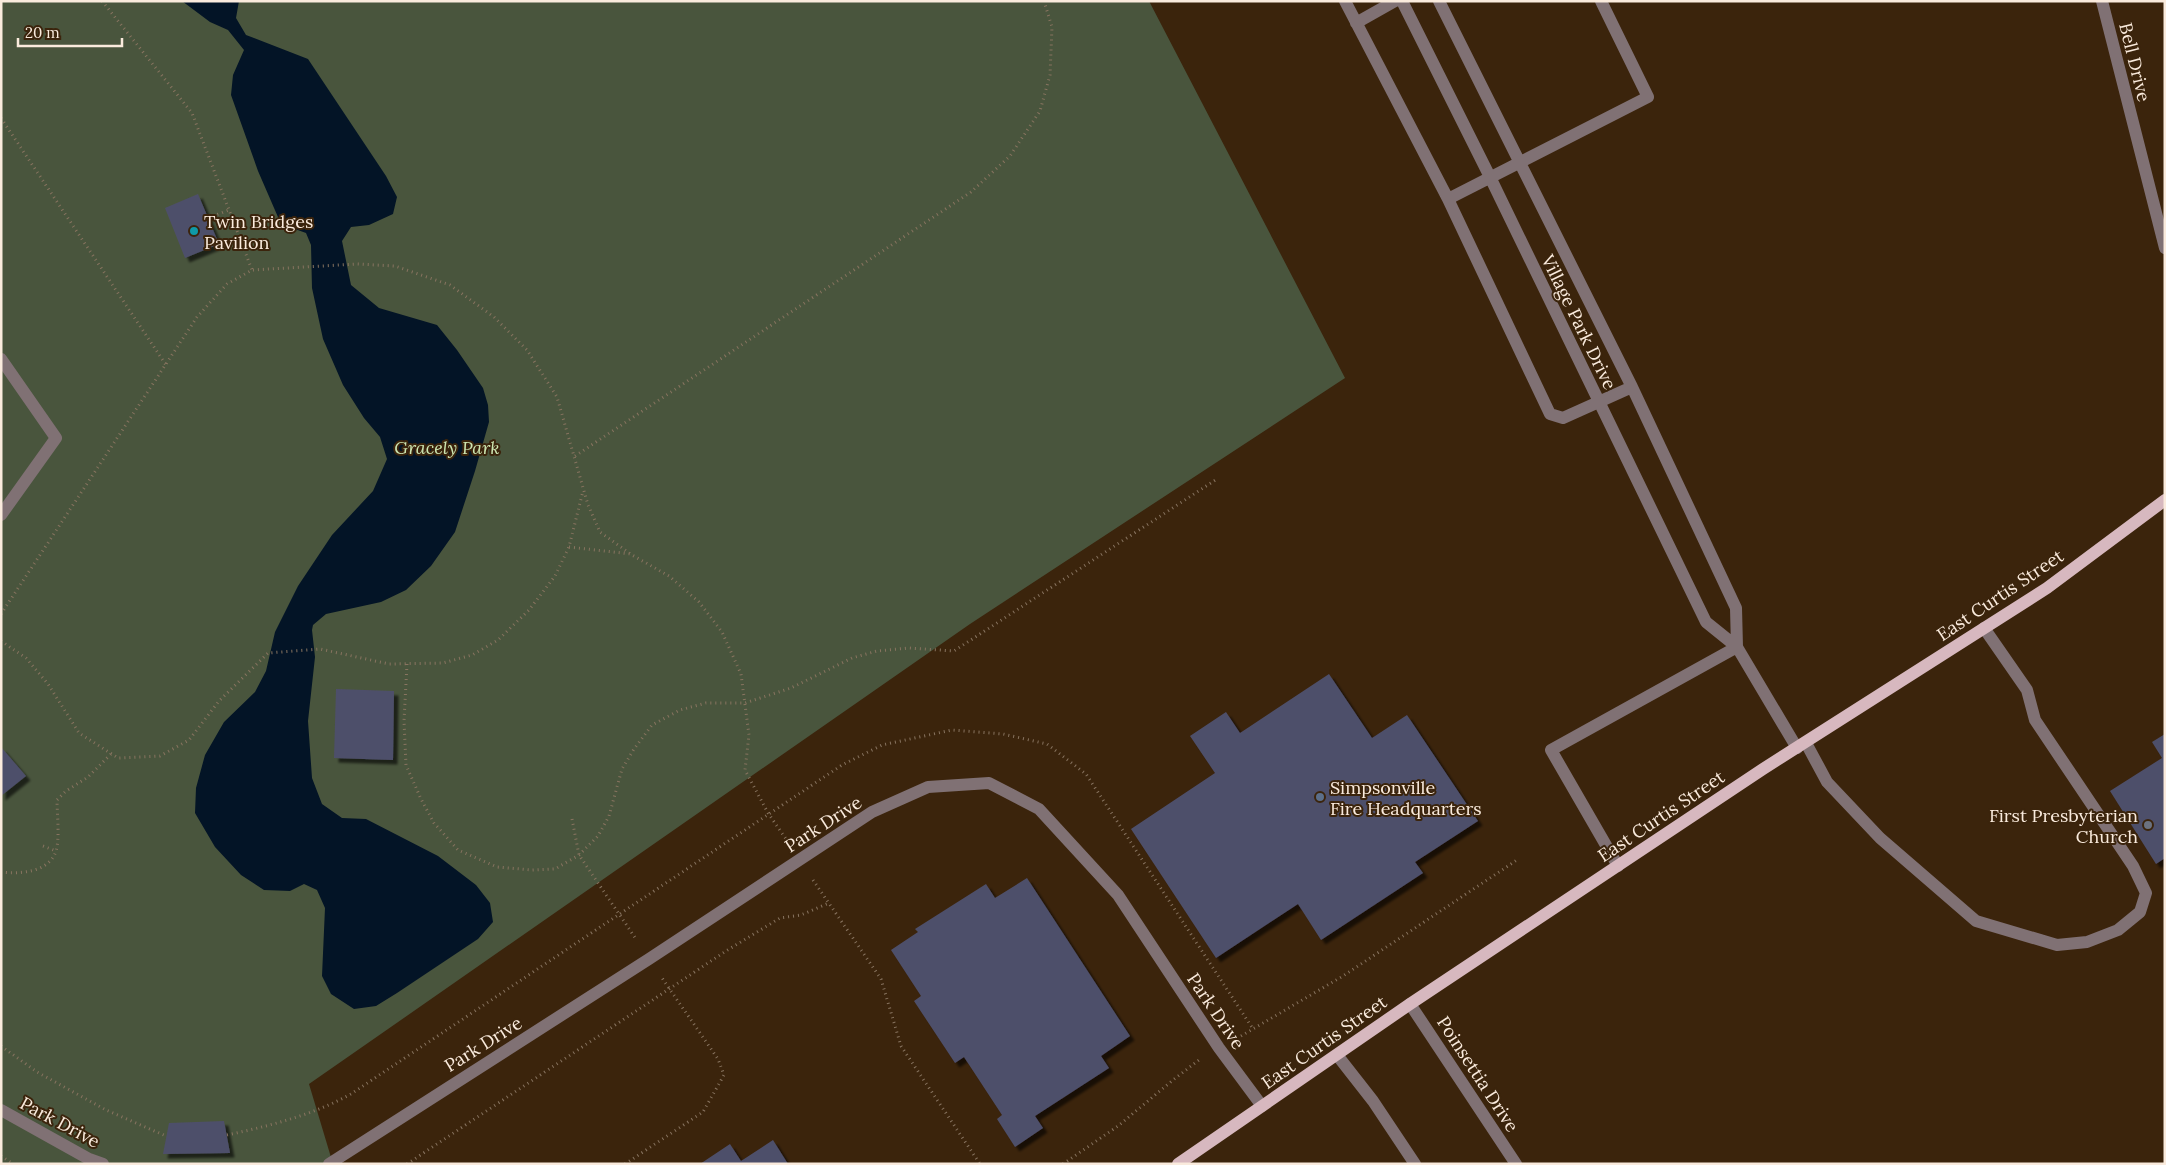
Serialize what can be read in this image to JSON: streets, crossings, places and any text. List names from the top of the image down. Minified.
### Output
{"streets":{"main road":["East Curtis Street"],"street":["Bell Drive","Village Park Drive","Park Drive","Poinsettia Drive"]},"crossings":[["Village Park Drive","East Curtis Street"],["East Curtis Street","Park Drive"],["East Curtis Street","Poinsettia Drive"]],"parks":["Gracely Park"],"places":["Twin Bridges Pavilion","Simpsonville Fire Headquarters","First Presbyterian Church"],"scale_bar":"20 m"}
